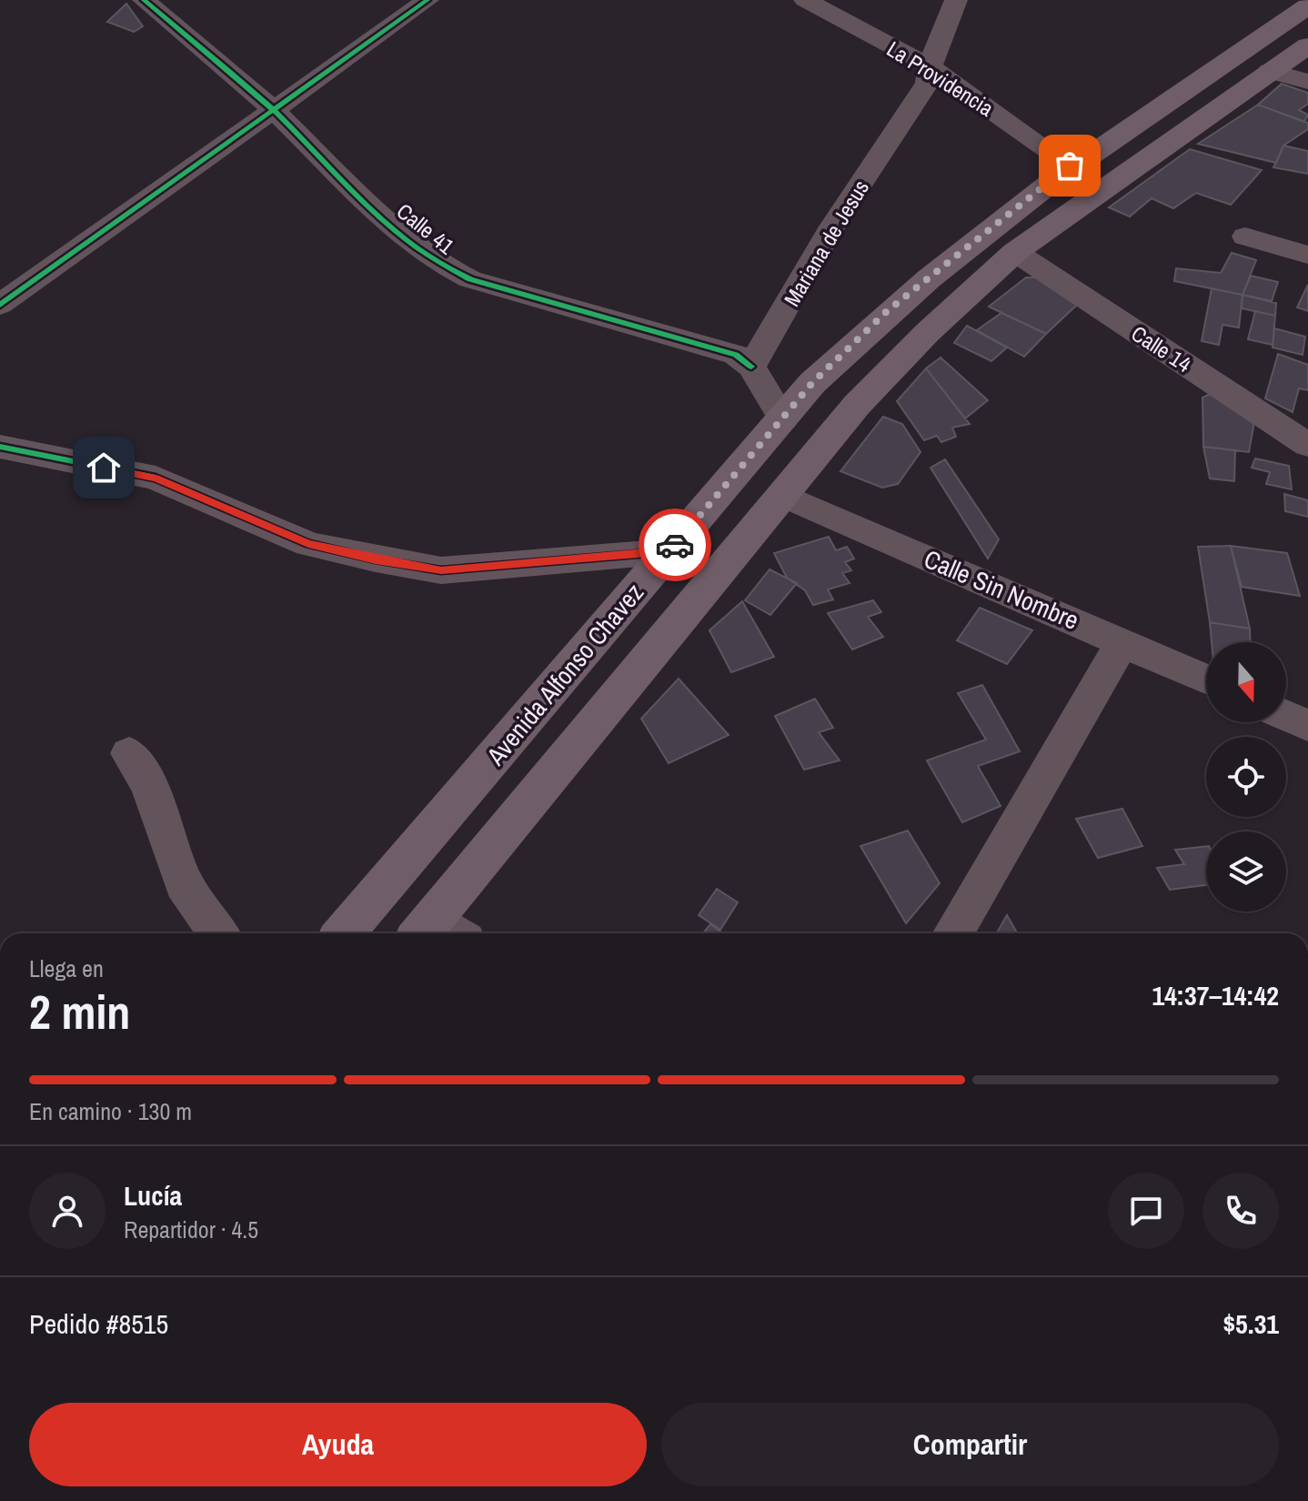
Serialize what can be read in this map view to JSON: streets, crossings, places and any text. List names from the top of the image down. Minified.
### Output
{"streets":{"main road":["Avenida Alfonso Chavez"],"street":["La Providencia","Calle 41","Mariana de Jesus","Calle 14","Calle Sin Nombre"]},"crossings":[["La Providencia","Mariana de Jesus"],["La Providencia","Avenida Alfonso Chavez"],["Calle 41","Mariana de Jesus"],["Calle 14","Avenida Alfonso Chavez"],["Calle Sin Nombre","Avenida Alfonso Chavez"]],"north":"bottom","page":{"heading":["2 min","Llega en","14:37–14:42"],"panel":["Lucía","Repartidor · 4.5","Pedido #8515","$5.31"],"bar":"En camino · 130 m","buttons":["Ayuda","Compartir"]}}
